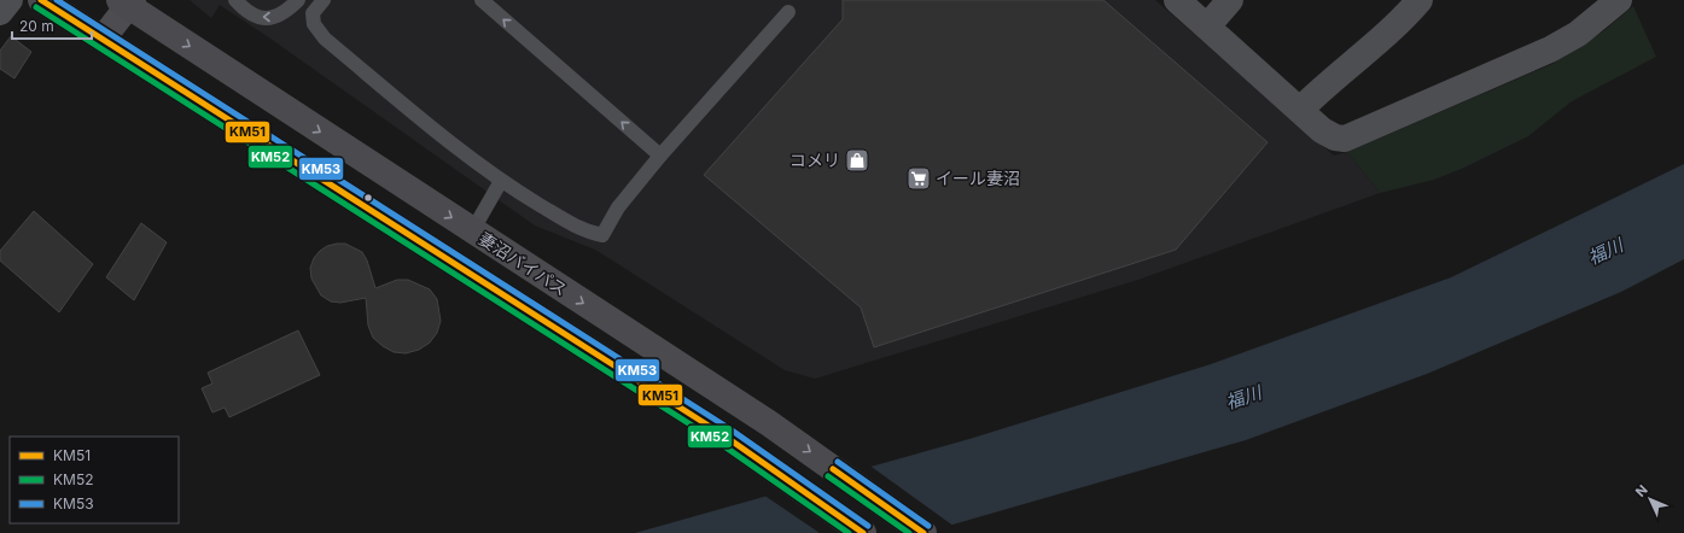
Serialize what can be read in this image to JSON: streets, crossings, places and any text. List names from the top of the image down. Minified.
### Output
{"streets":{"highway":["妻沼バイパス"]},"water":["福川"],"places":{"shop":["コメリ"],"supermarket":["イール妻沼"]},"lines":["transit line KM51","transit line KM53","transit line KM52"],"legend":["KM51","KM52","KM53"],"scale_bar":"20 m","north":"top left"}
